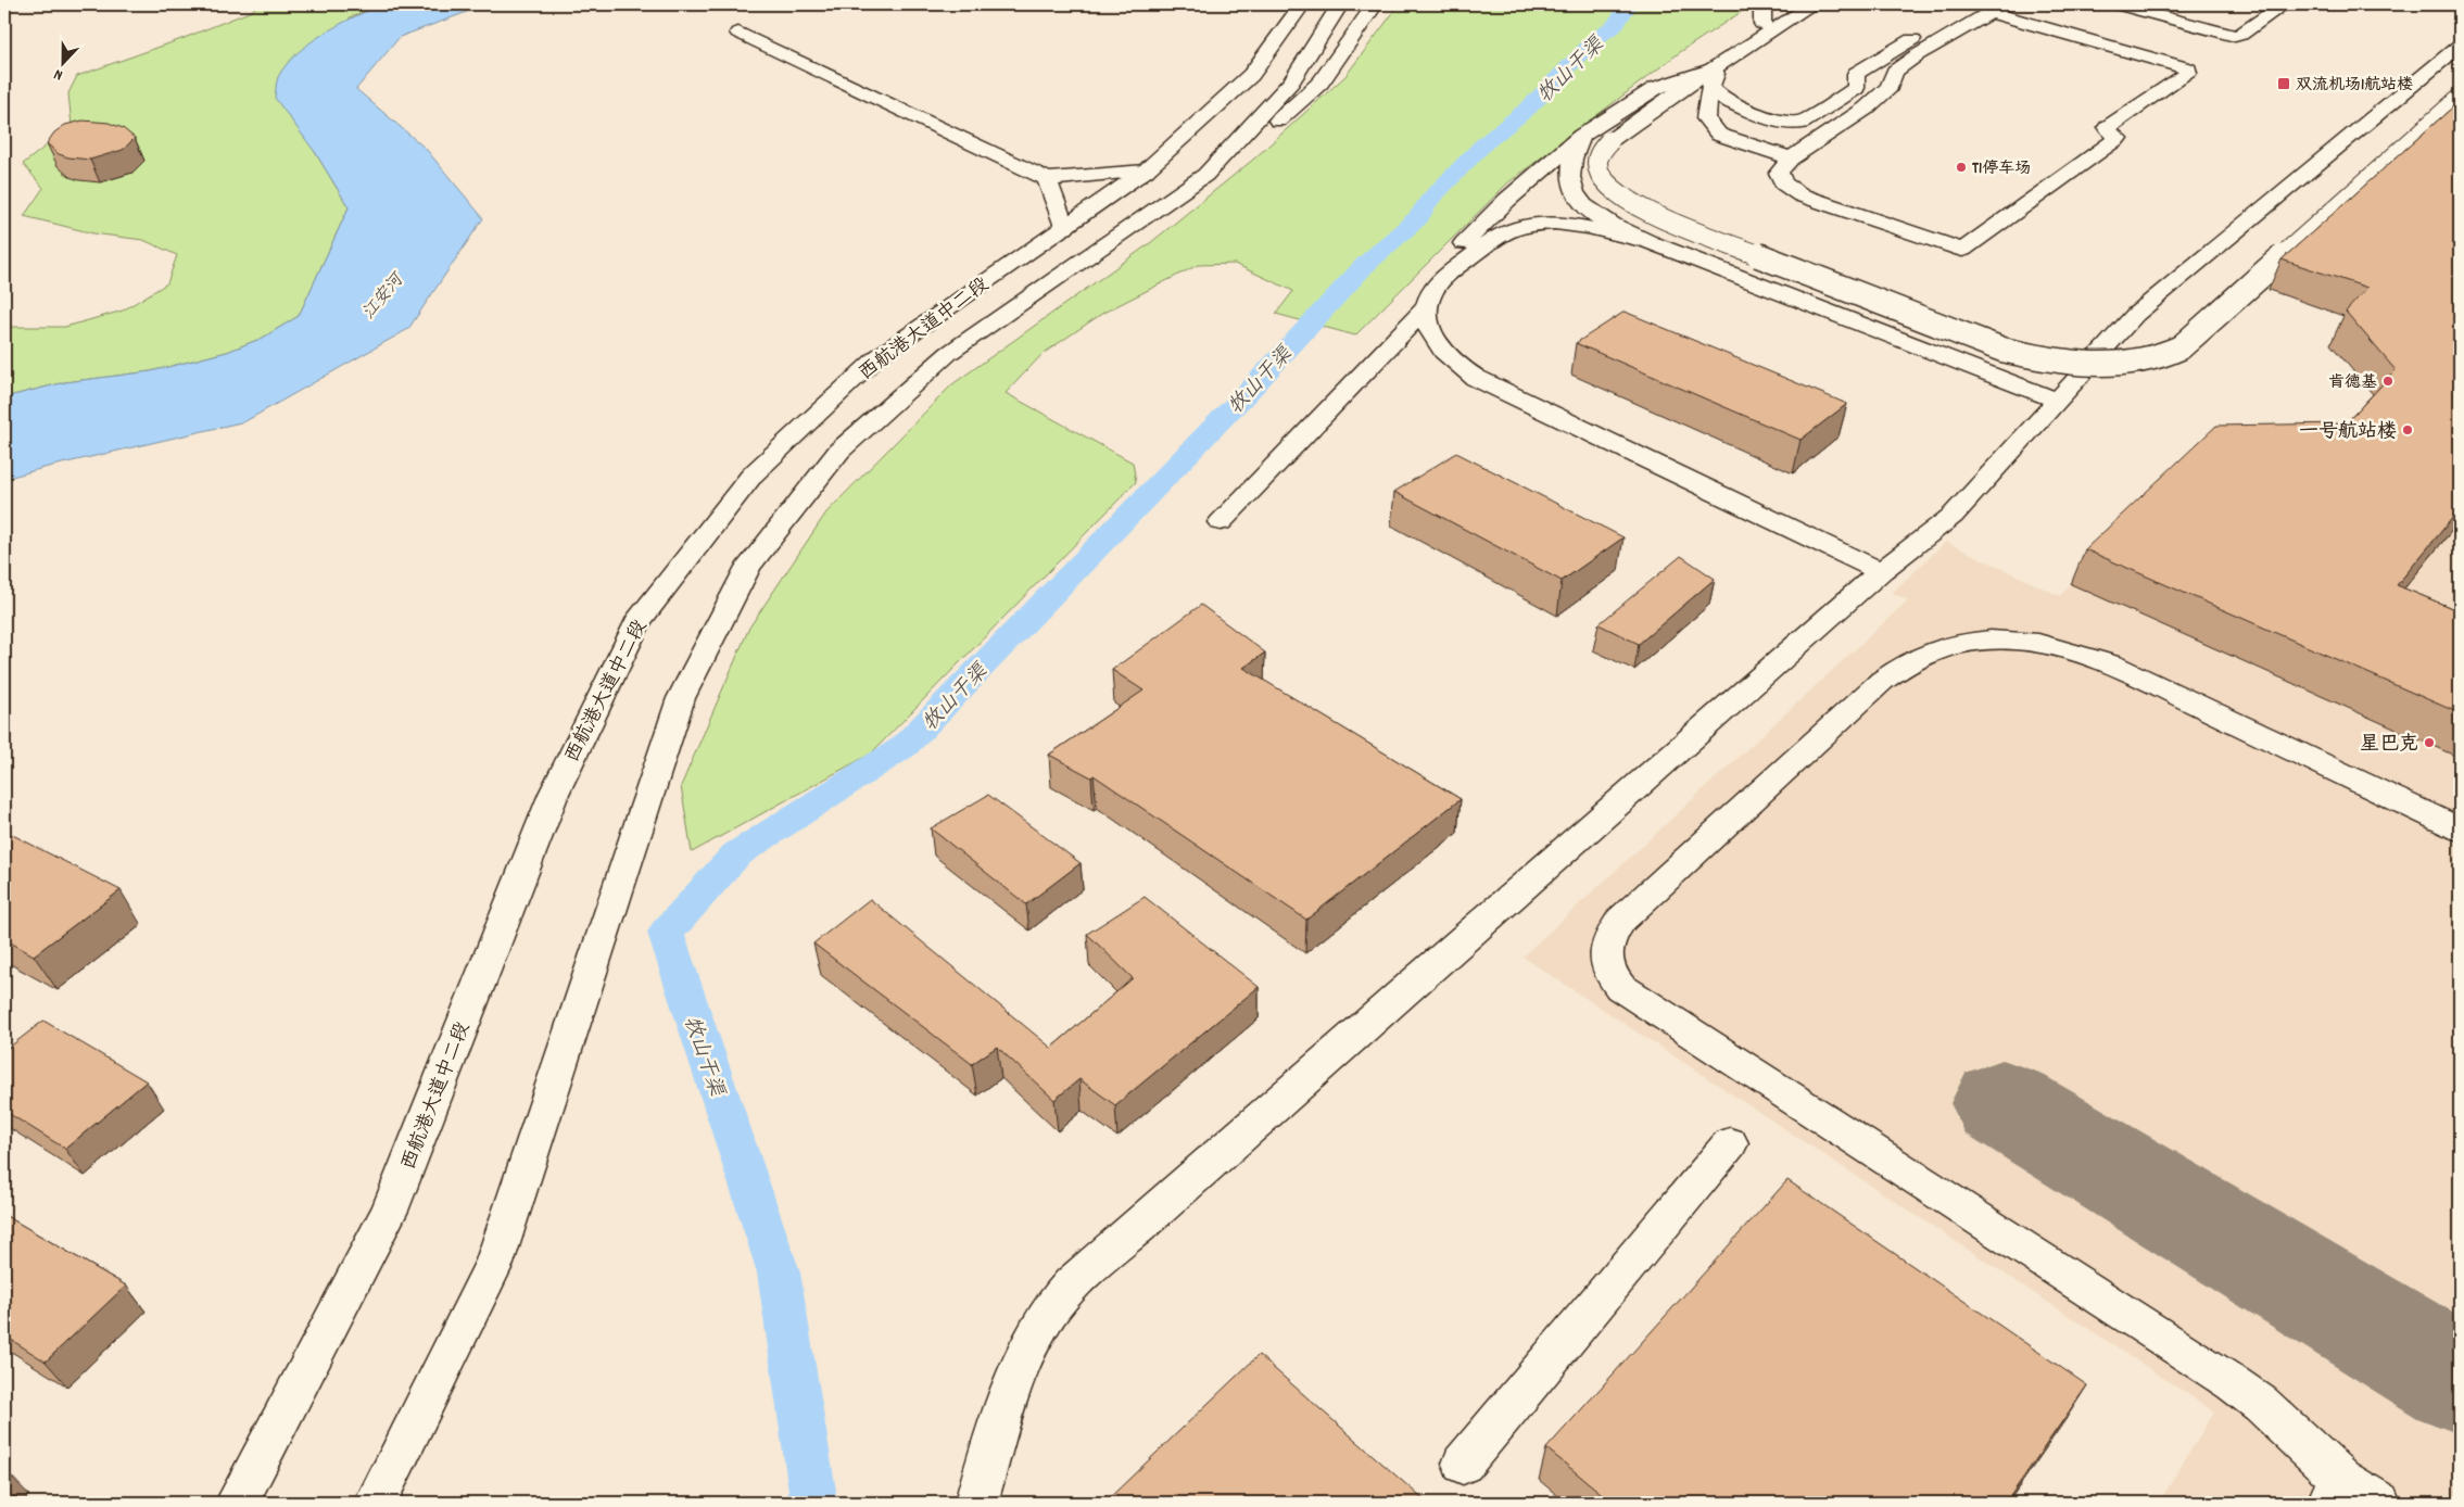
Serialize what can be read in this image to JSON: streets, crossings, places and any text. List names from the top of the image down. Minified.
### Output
{"streets":{"main road":["西航港大道中二段"]},"water":["牧山干渠","江安河"],"places":{"transit":["双流机场1航站楼"],"other":["T1停车场","肯德基","一号航站楼","星巴克"]},"north":"bottom"}
